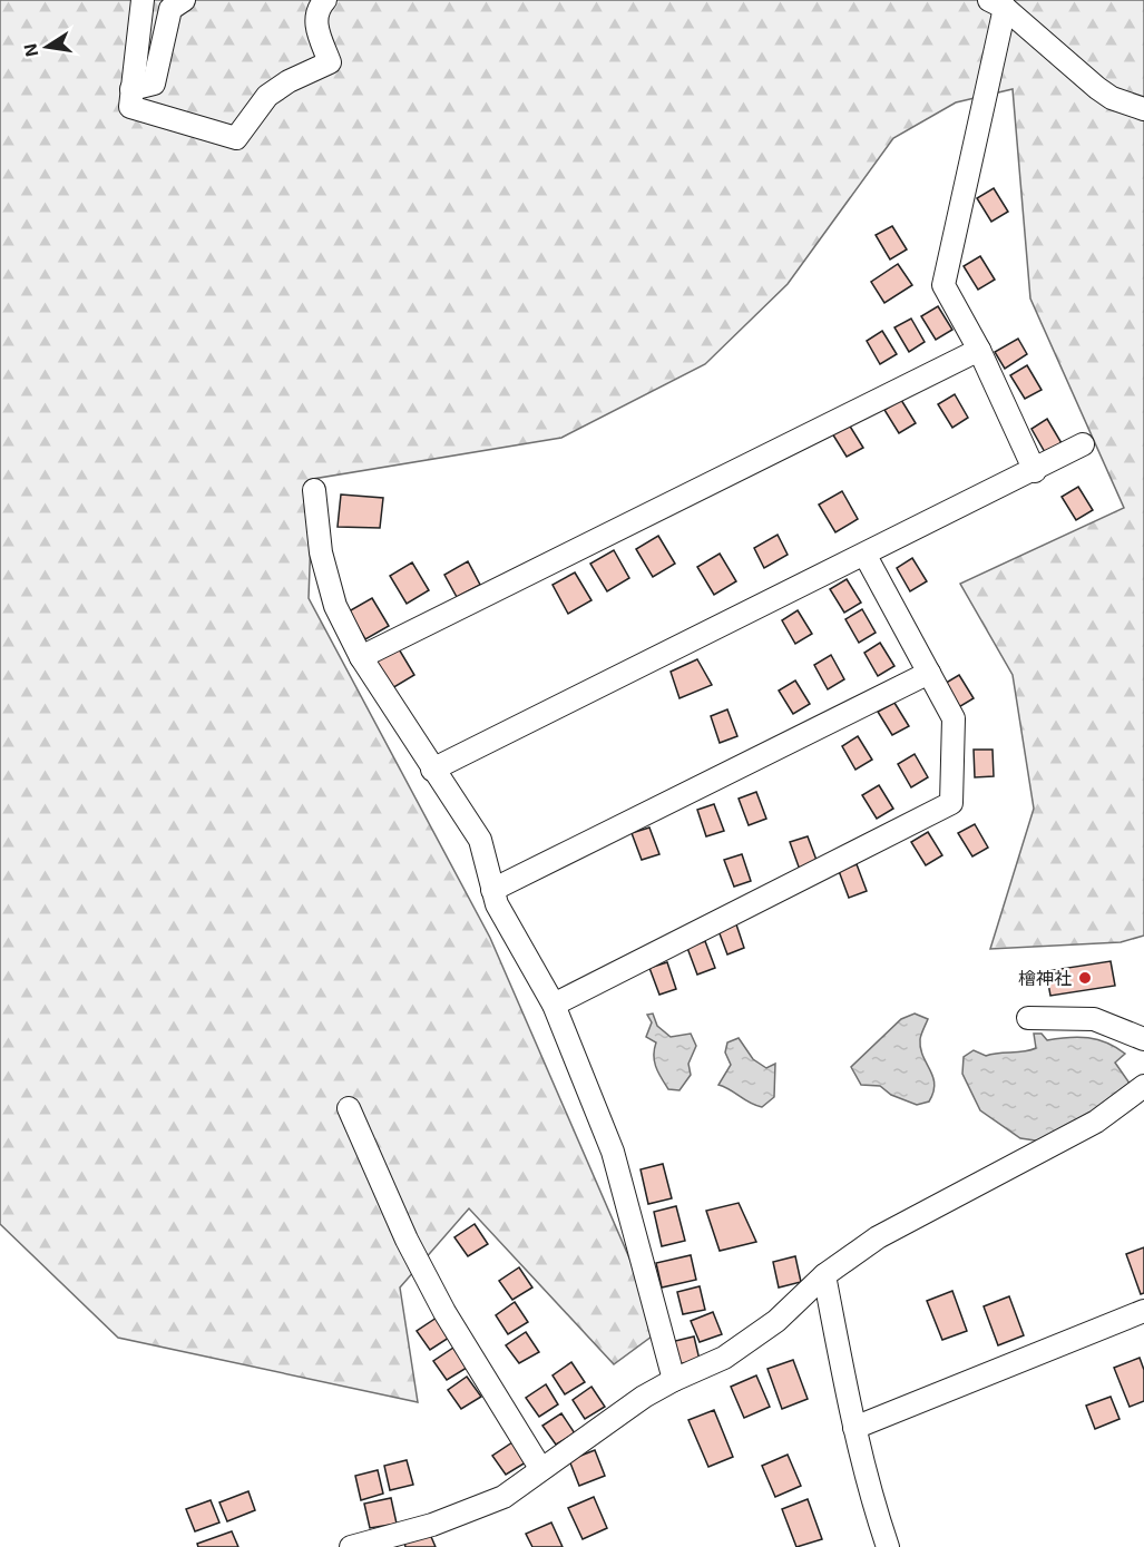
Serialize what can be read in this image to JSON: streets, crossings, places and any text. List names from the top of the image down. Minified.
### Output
{"places":["檜神社"],"north":"left"}
